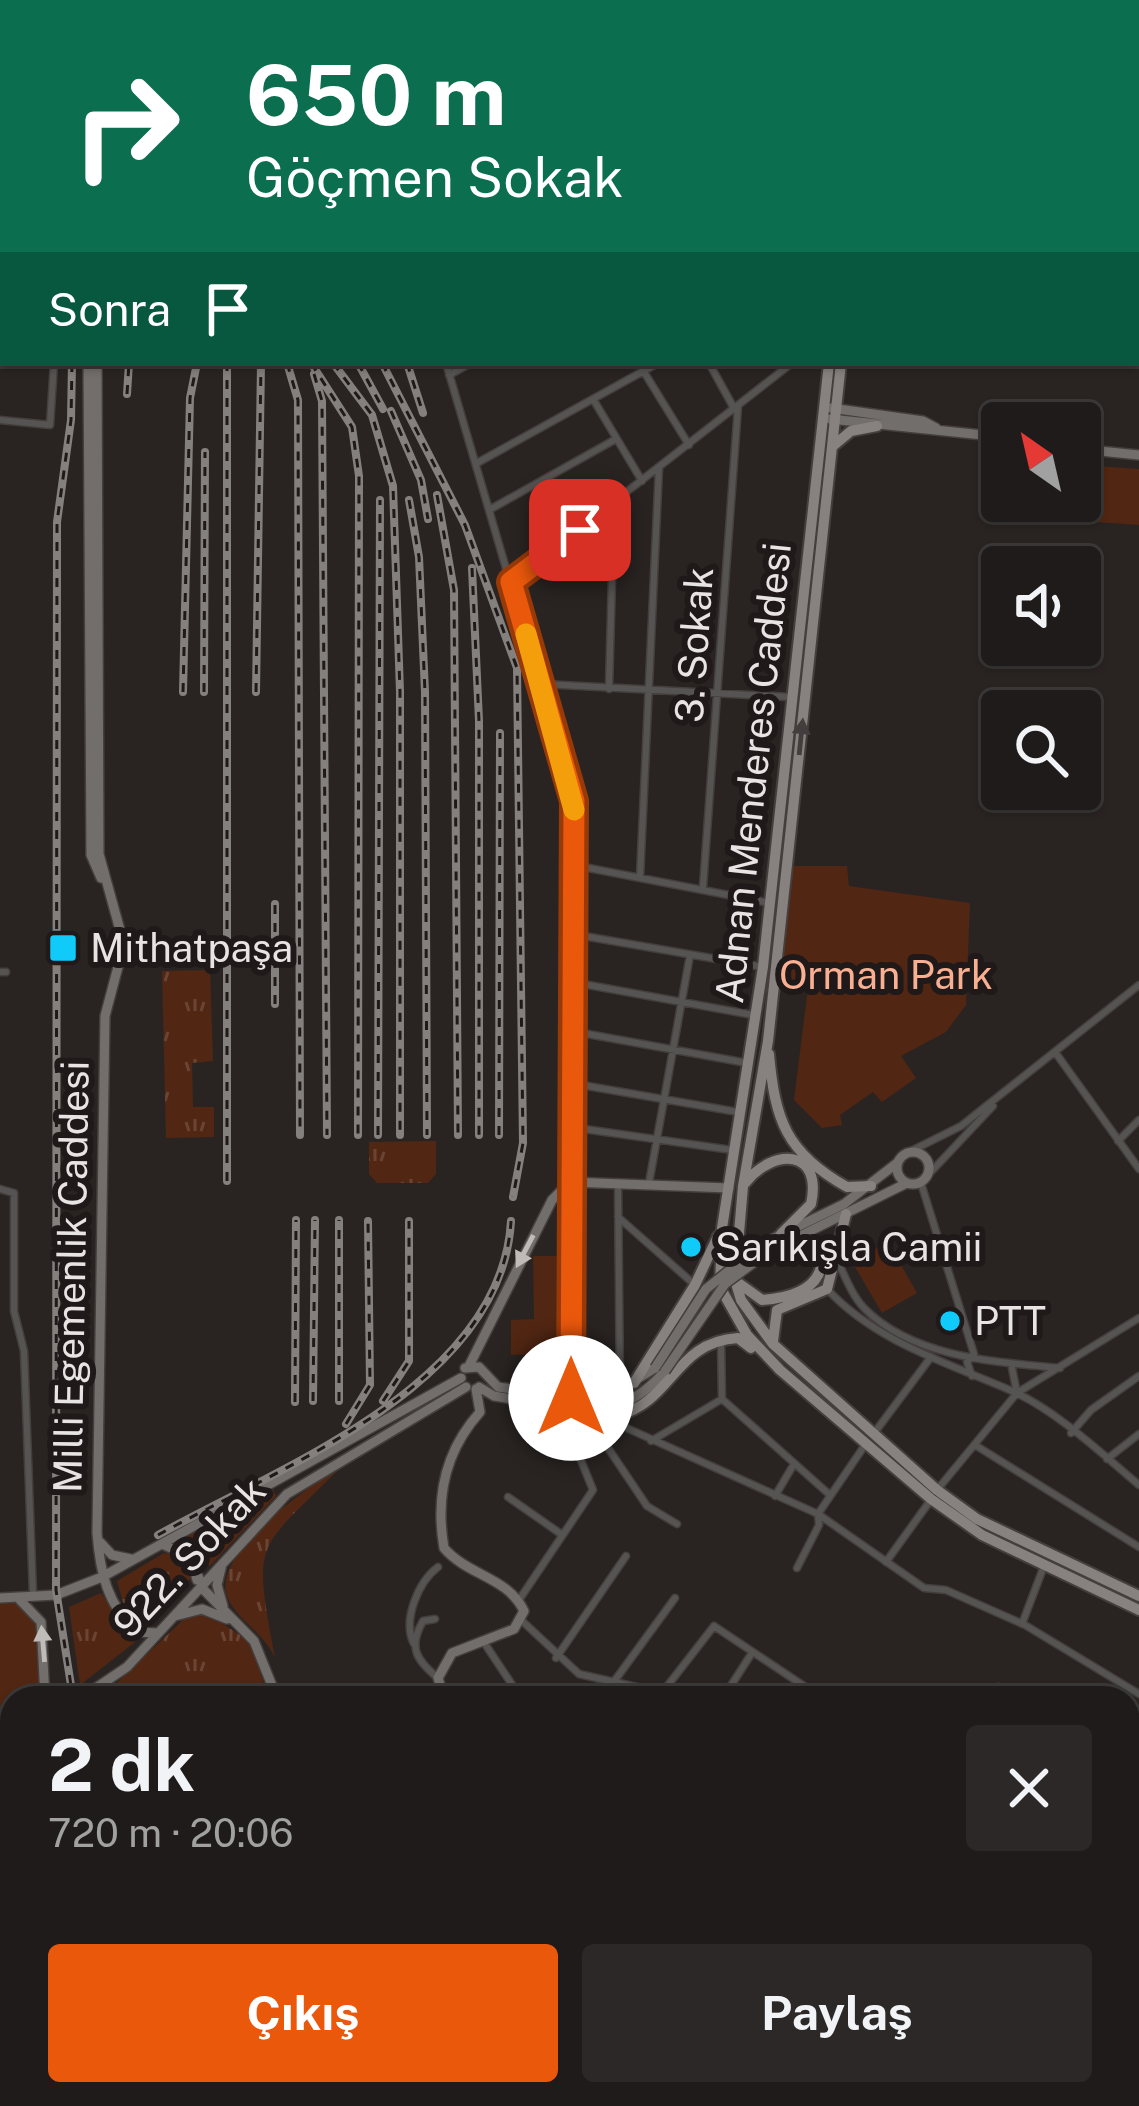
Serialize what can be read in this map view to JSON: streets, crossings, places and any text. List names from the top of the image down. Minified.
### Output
{"streets":{"main road":["Adnan Menderes Caddesi","Milli Egemenlik Caddesi","922. Sokak"],"street":["3. Sokak"]},"crossings":[["Milli Egemenlik Caddesi","922. Sokak"]],"parks":["Orman Park"],"places":{"transit":["Mithatpaşa"],"other":["Sarıkışla Camii","PTT"]},"north":"top left","page":{"turn":["650 m","Göçmen Sokak"],"then":"Sonra","heading":["2 dk","720 m · 20:06"],"buttons":["Çıkış","Paylaş"]}}
